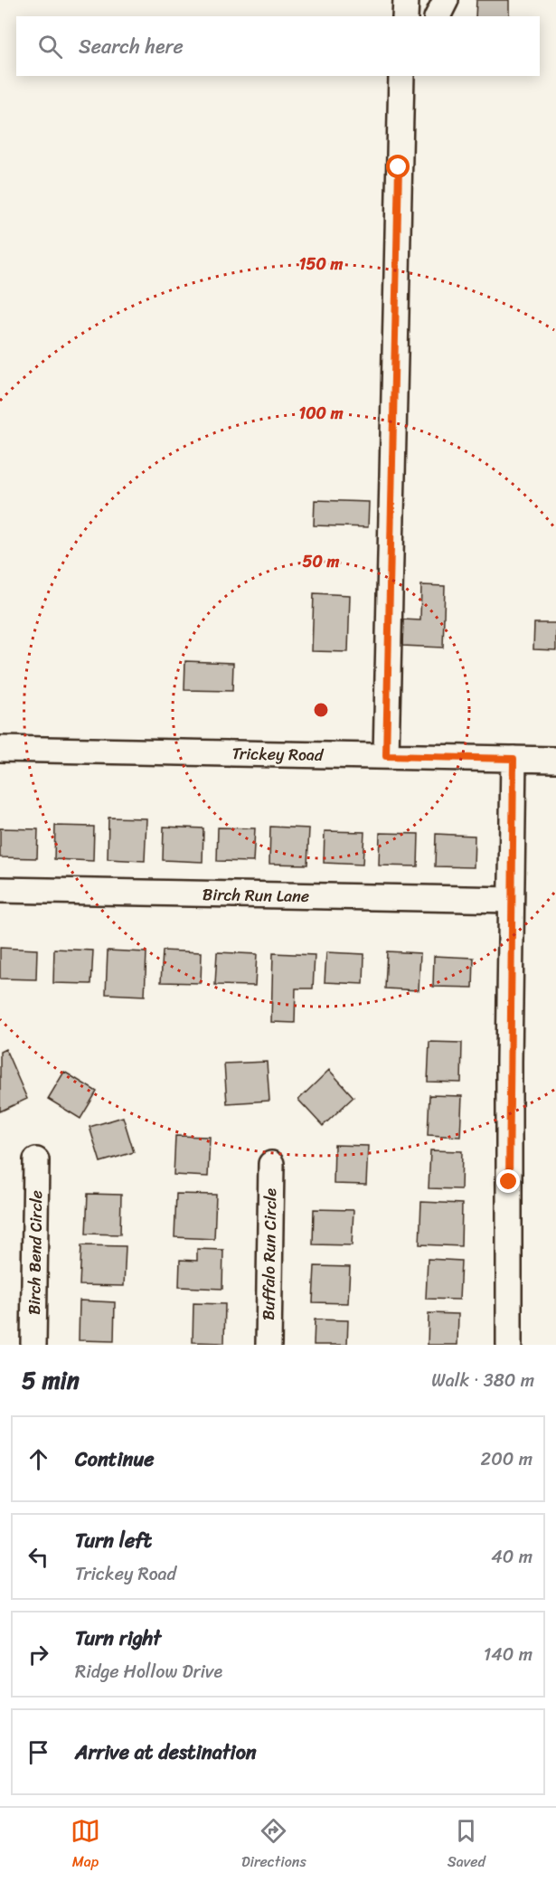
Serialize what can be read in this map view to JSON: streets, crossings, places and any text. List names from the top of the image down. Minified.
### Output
{"streets":{"street":["Trickey Road","Birch Run Lane","Birch Bend Circle","Buffalo Run Circle"]},"page":{"search":"Search here","heading":["5 min","Walk · 380 m"],"list":[["Continue","200 m"],["Turn left","Trickey Road","40 m"],["Turn right","Ridge Hollow Drive","140 m"],"Arrive at destination"],"nav":["Map","Directions","Saved"]},"rings":["150 m","100 m","50 m"]}
